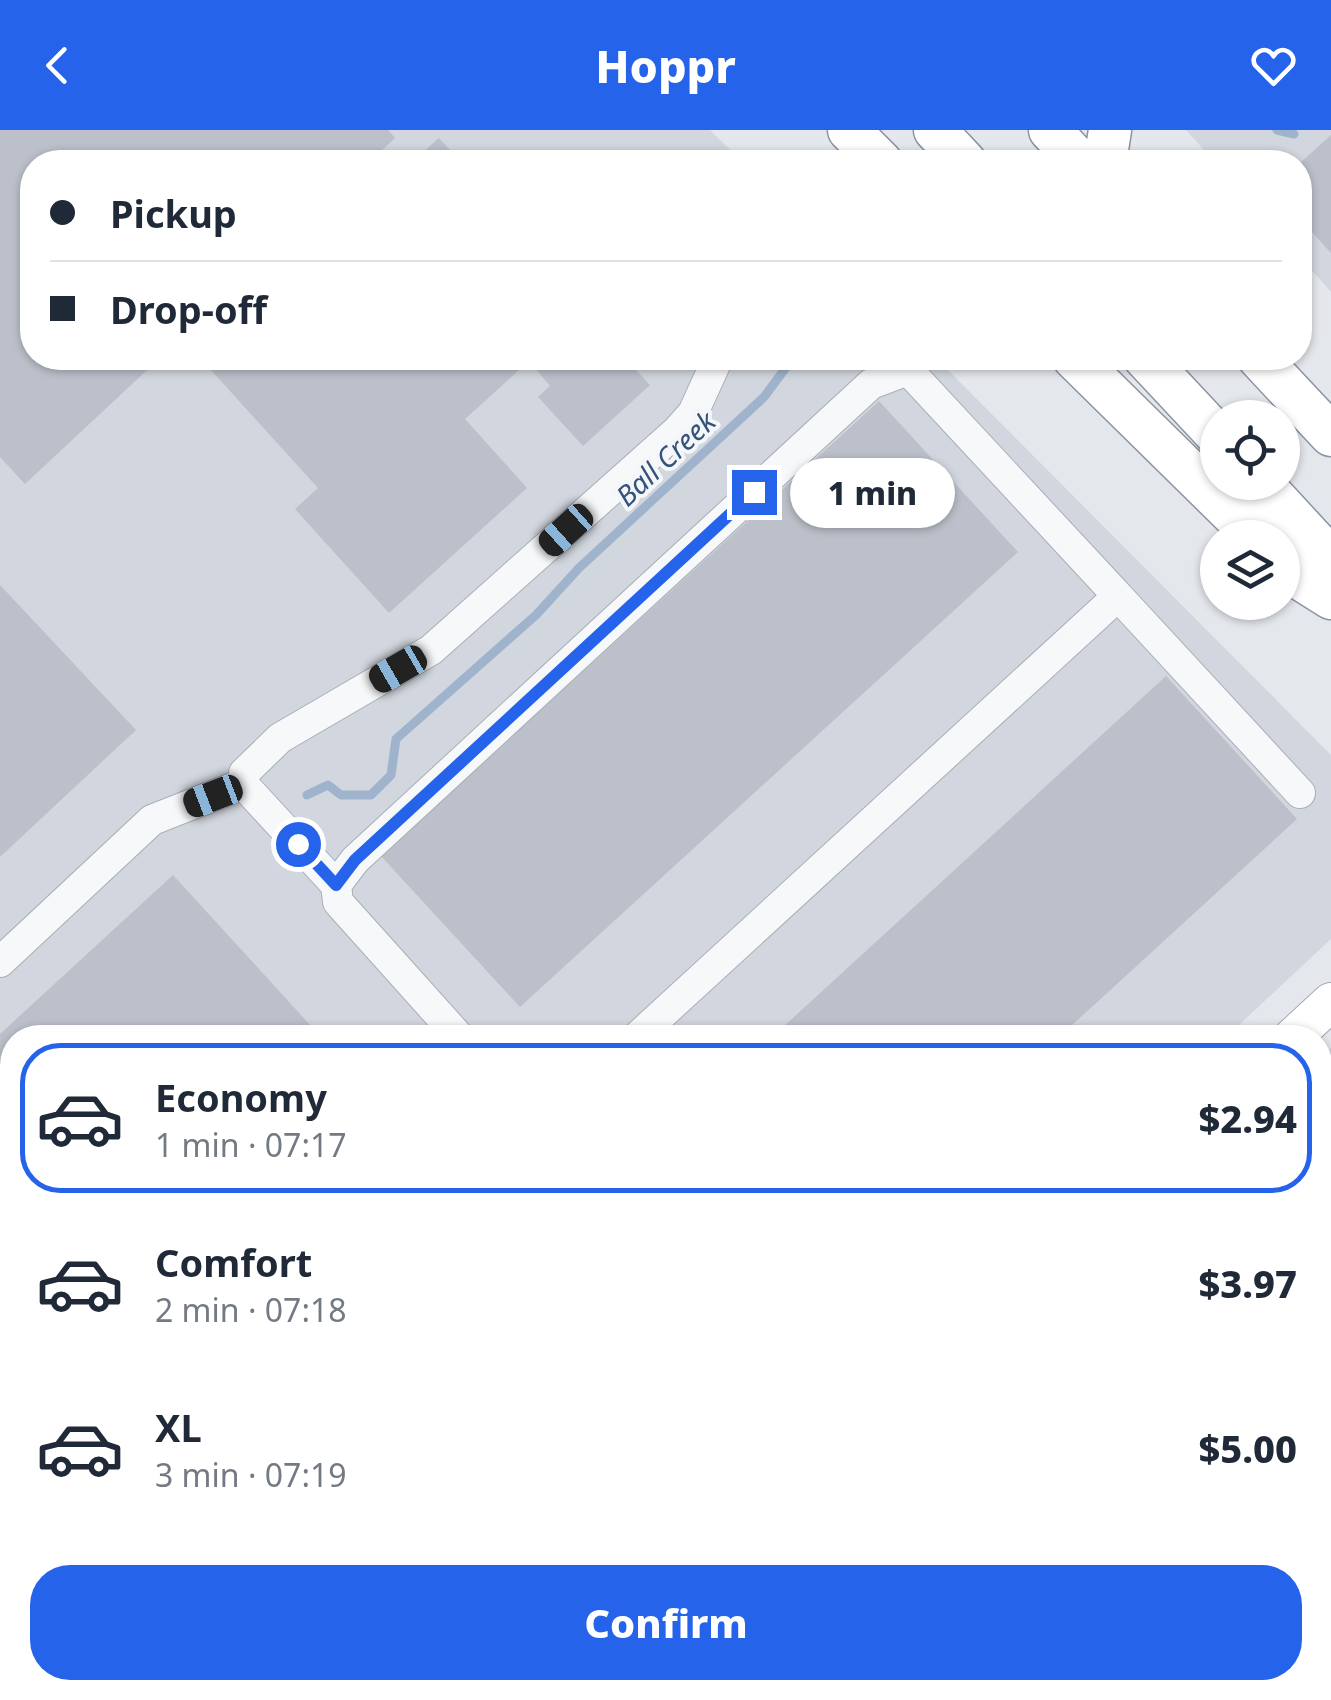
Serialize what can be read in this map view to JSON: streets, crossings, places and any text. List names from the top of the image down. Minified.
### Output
{"water":["Ball Creek"],"page":{"header":"Hoppr","banner":["Pickup","Drop-off"],"bubble":"1 min","list":[{"name":"Economy","note":"1 min · 07:17","value":"$2.94"},{"name":"Comfort","note":"2 min · 07:18","value":"$3.97"},{"name":"XL","note":"3 min · 07:19","value":"$5.00"}],"buttons":"Confirm"}}
